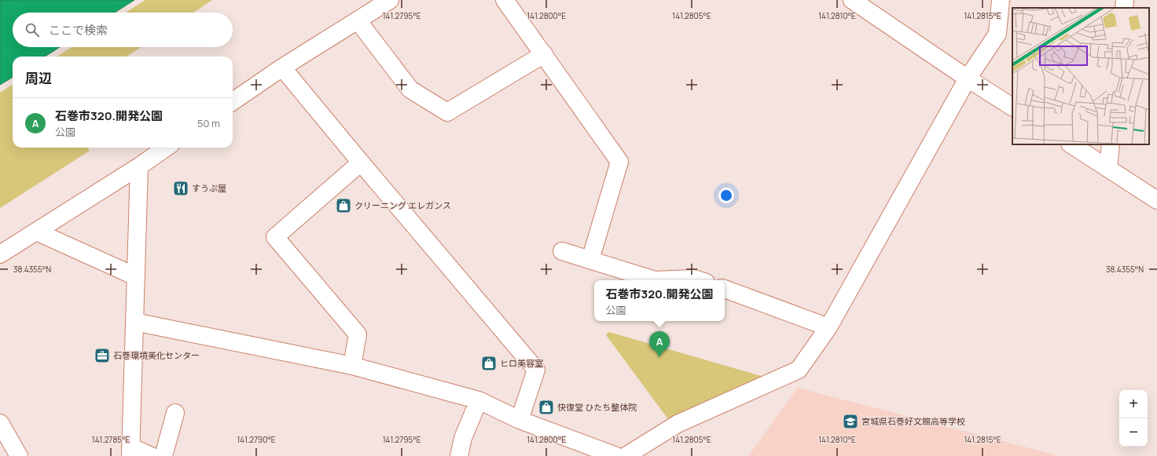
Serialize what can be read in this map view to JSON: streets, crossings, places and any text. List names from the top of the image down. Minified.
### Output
{"places":{"restaurant":["すうぷ屋"],"shop":["クリーニング エレガンス","ヒロ美容室","快復堂 ひたち整体院"],"office":["石巻環境美化センター"],"school or university":["宮城県石巻好文館高等学校"]},"page":{"search":"ここで検索","heading":"周辺","list":[{"mark":"A","name":"石巻市320.開発公園","note":"公園","value":"50 m"}],"popup":["石巻市320.開発公園","公園"],"pins":"A","map_buttons":["+","−"]},"coordinates":["141.2795°E","141.2800°E","141.2805°E","141.2810°E","141.2815°E","38.4355°N","141.2785°E","141.2790°E"]}
